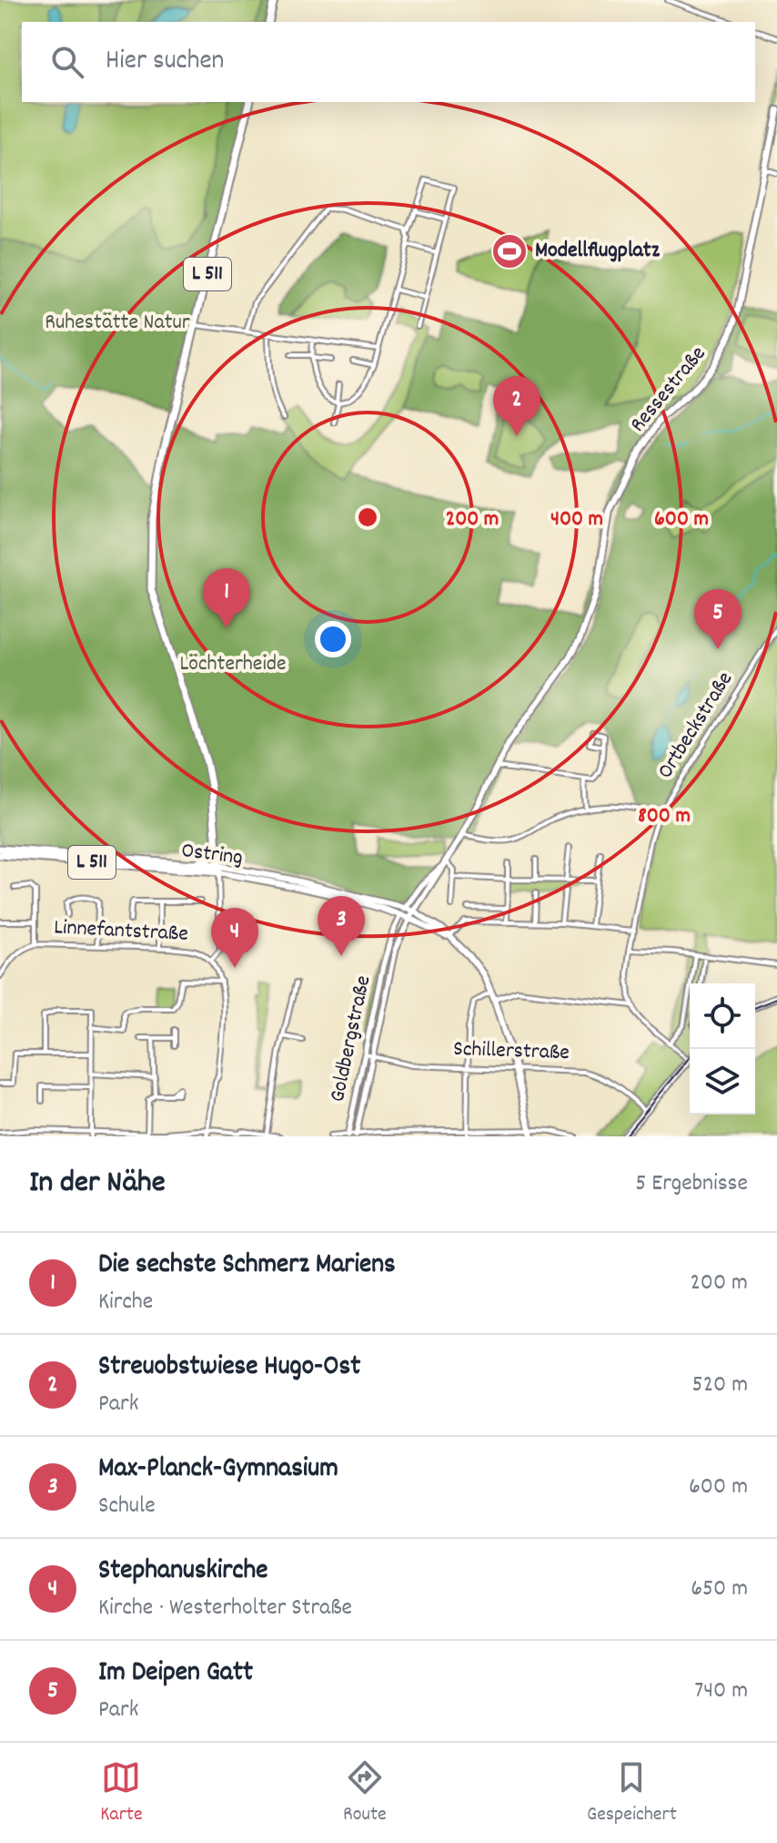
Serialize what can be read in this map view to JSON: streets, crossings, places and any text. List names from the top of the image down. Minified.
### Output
{"streets":{"main road":["L 511","Ressestraße","Ostring","Goldbergstraße"],"street":["Ortbeckstraße","Linnefantstraße","Schillerstraße"]},"crossings":[["L 511","Ostring"],["Ressestraße","Ostring"],["Ressestraße","Goldbergstraße"],["Ostring","Goldbergstraße"],["Goldbergstraße","Schillerstraße"]],"parks":["Ruhestätte Natur","Löchterheide"],"places":{"sports":["Modellflugplatz"]},"page":{"search":"Hier suchen","pins":["2","1","5","3","4"],"heading":["In der Nähe","5 Ergebnisse"],"list":[{"mark":"1","name":"Die sechste Schmerz Mariens","note":"Kirche","value":"200 m"},{"mark":"2","name":"Streuobstwiese Hugo-Ost","note":"Park","value":"520 m"},{"mark":"3","name":"Max-Planck-Gymnasium","note":"Schule","value":"600 m"},{"mark":"4","name":"Stephanuskirche","note":"Kirche · Westerholter Straße","value":"650 m"},{"mark":"5","name":"Im Deipen Gatt","note":"Park","value":"740 m"}],"nav":["Karte","Route","Gespeichert"]},"rings":["200 m","400 m","600 m","800 m"]}
